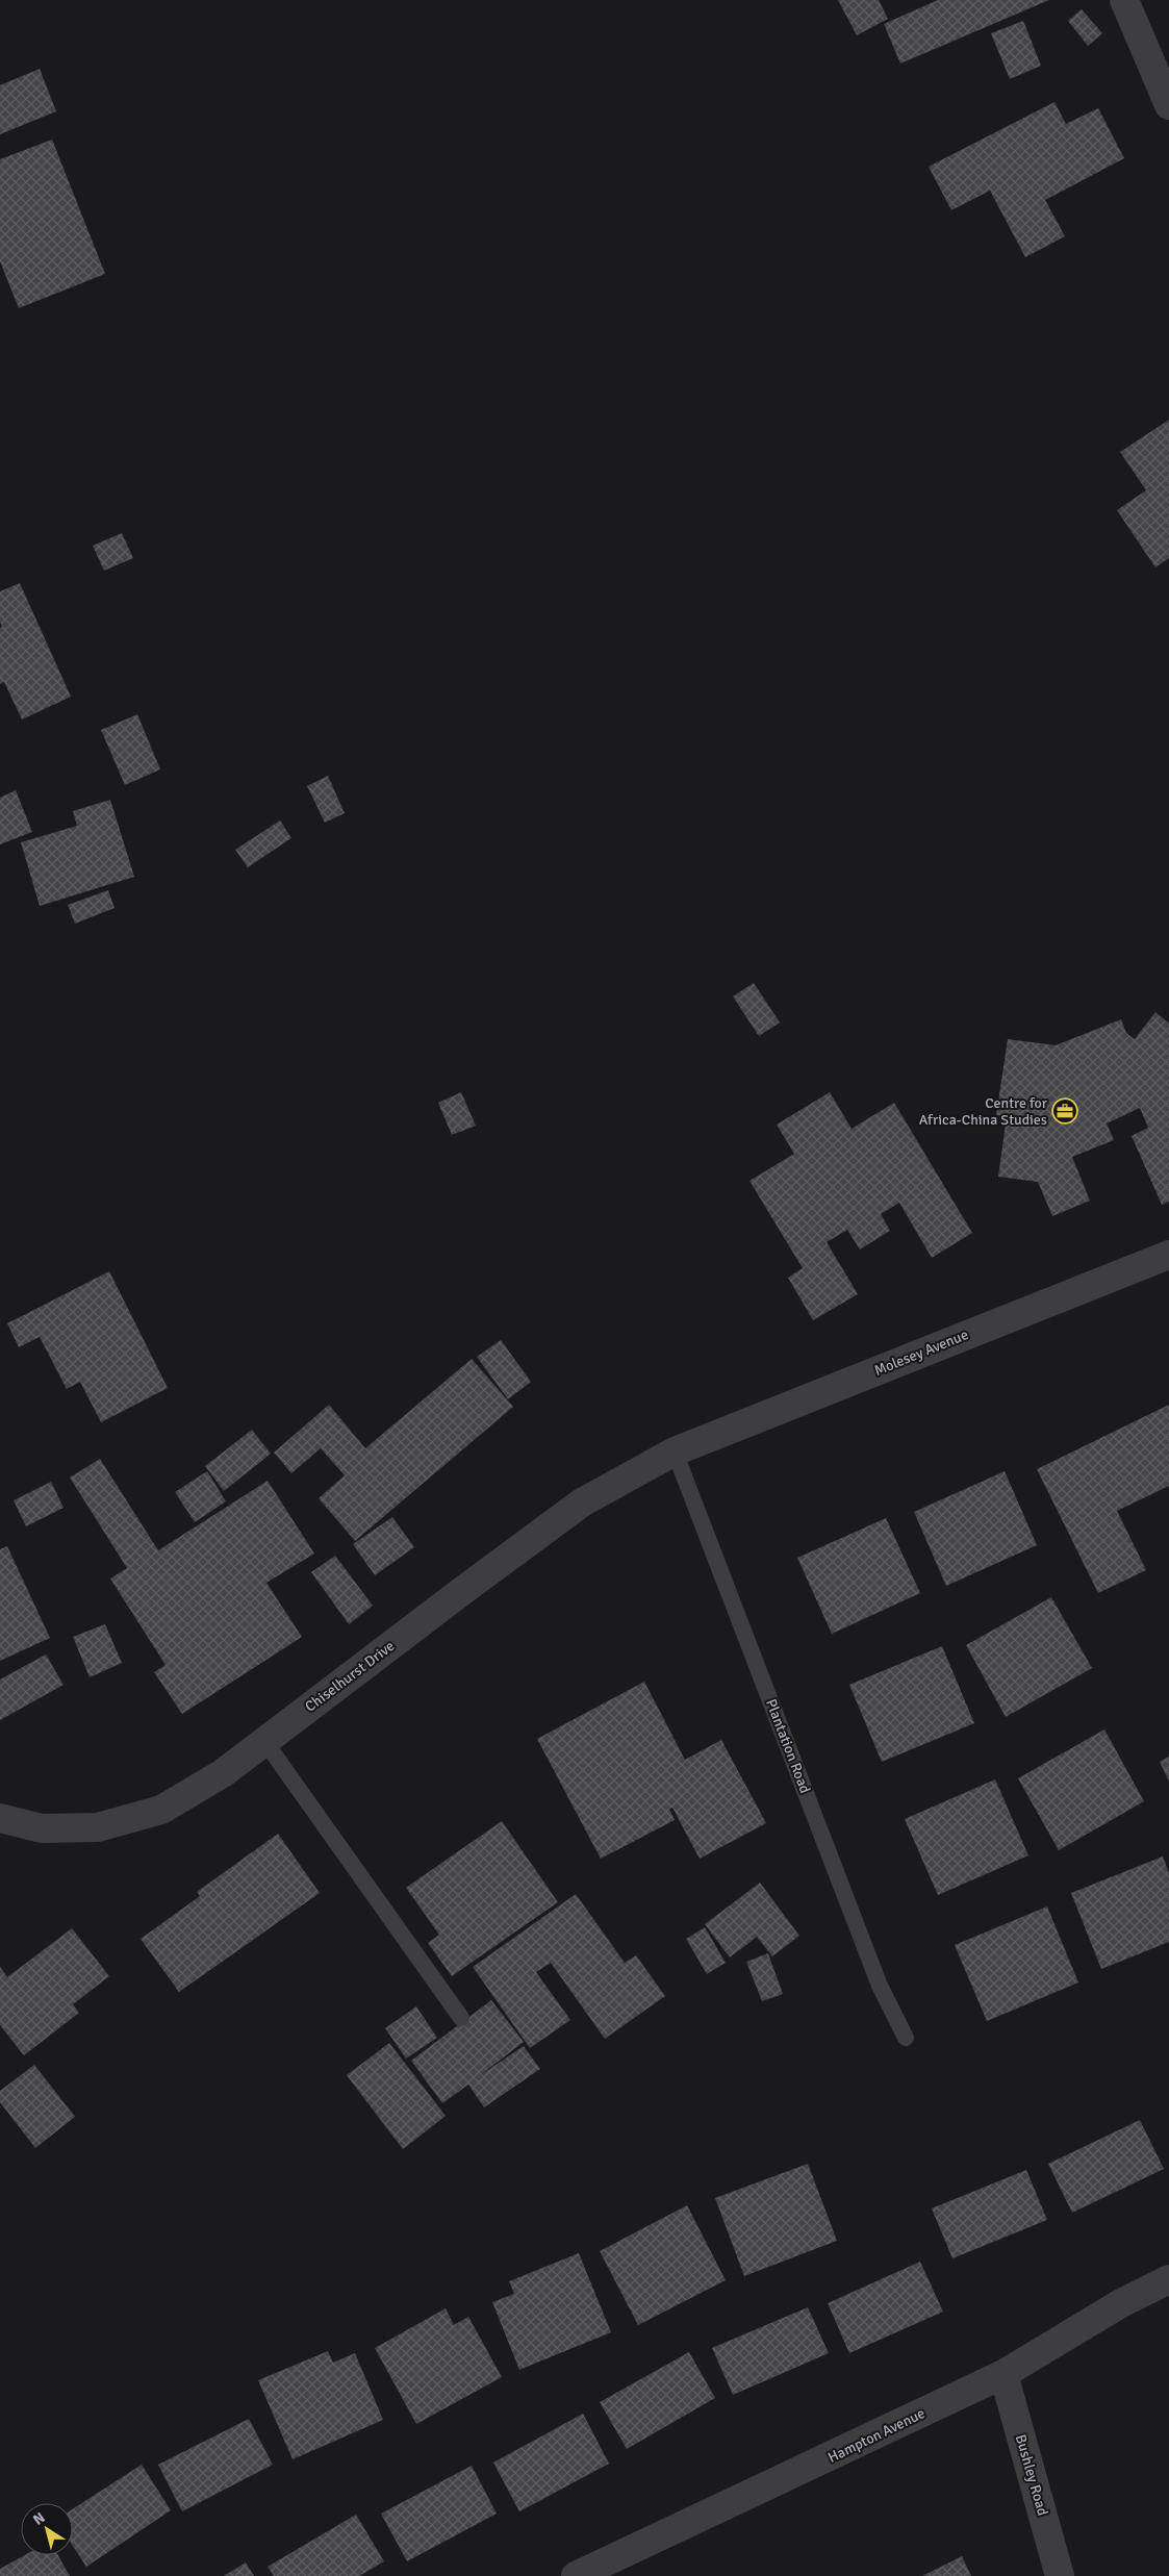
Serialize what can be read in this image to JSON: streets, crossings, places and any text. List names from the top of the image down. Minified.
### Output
{"streets":{"street":["Molesey Avenue","Chiselhurst Drive","Hampton Avenue","Bushley Road"],"lane":["Plantation Road"]},"crossings":[["Molesey Avenue","Chiselhurst Drive"],["Molesey Avenue","Plantation Road"],["Chiselhurst Drive","Plantation Road"],["Hampton Avenue","Bushley Road"]],"places":{"office":["Centre for Africa-China Studies"]},"north":"top left"}
